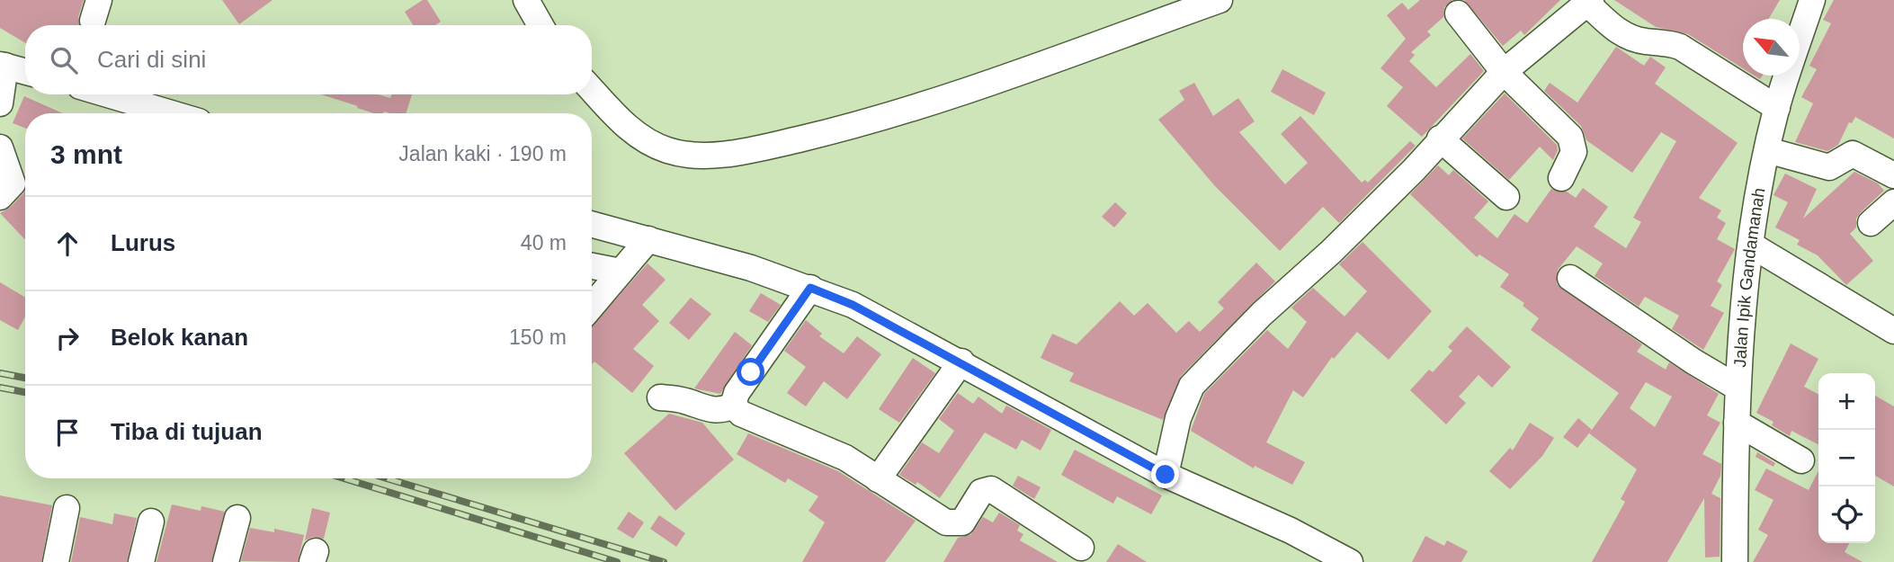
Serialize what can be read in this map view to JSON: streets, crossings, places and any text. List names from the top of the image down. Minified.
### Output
{"streets":{"street":["Jalan Ipik Gandamanah"]},"north":"top left","page":{"search":"Cari di sini","heading":["3 mnt","Jalan kaki · 190 m"],"list":[["Lurus","40 m"],["Belok kanan","150 m"],"Tiba di tujuan"],"map_buttons":["+","−"]}}
